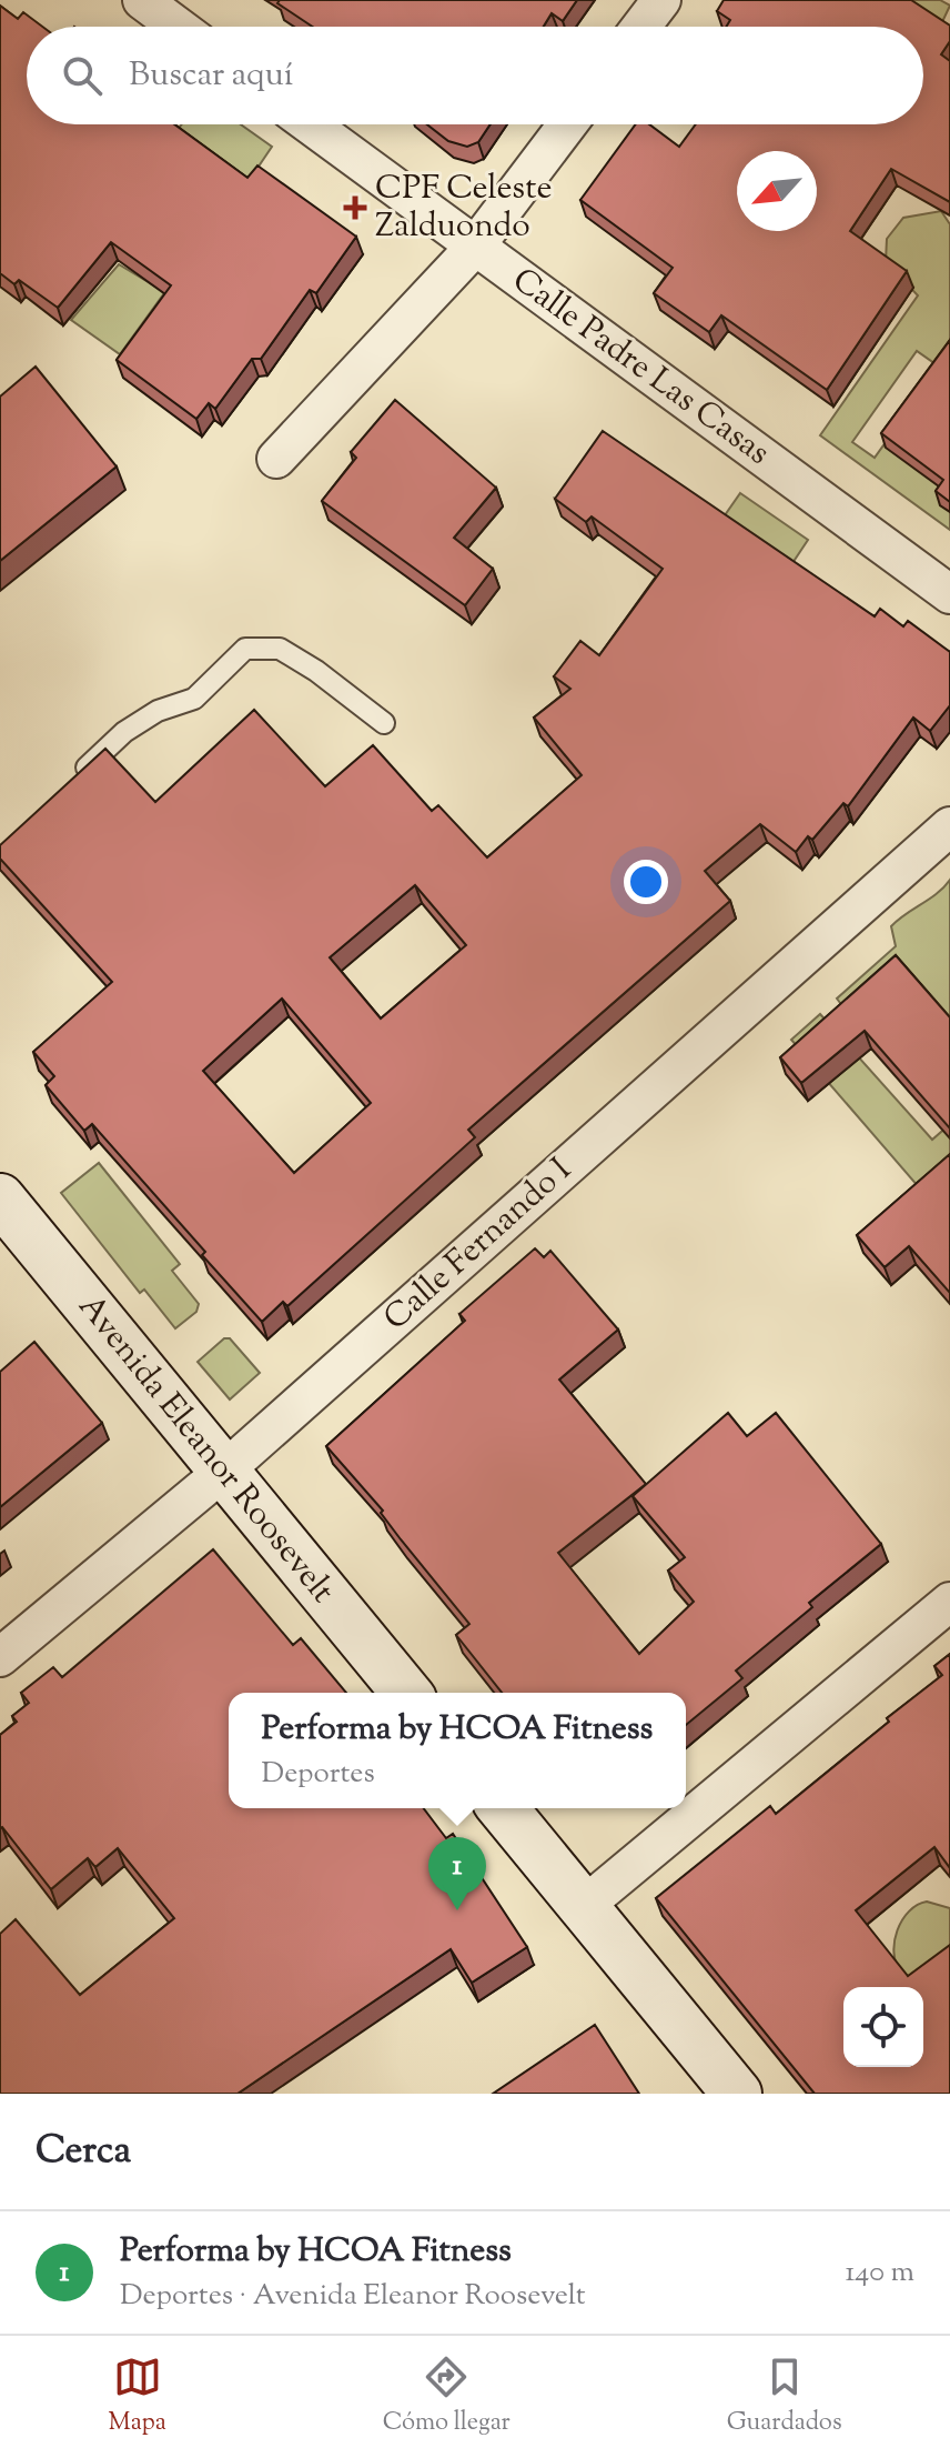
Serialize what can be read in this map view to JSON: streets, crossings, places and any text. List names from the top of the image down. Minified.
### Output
{"streets":{"street":["Calle Padre Las Casas","Calle Fernando I","Avenida Eleanor Roosevelt"]},"crossings":[["Calle Fernando I","Avenida Eleanor Roosevelt"]],"places":{"health":["CPF Celeste Zalduondo"]},"north":"bottom left","page":{"search":"Buscar aquí","popup":["Performa by HCOA Fitness","Deportes"],"pins":"1","heading":"Cerca","list":[{"mark":"1","name":"Performa by HCOA Fitness","note":"Deportes · Avenida Eleanor Roosevelt","value":"140 m"}],"nav":["Mapa","Cómo llegar","Guardados"]}}
